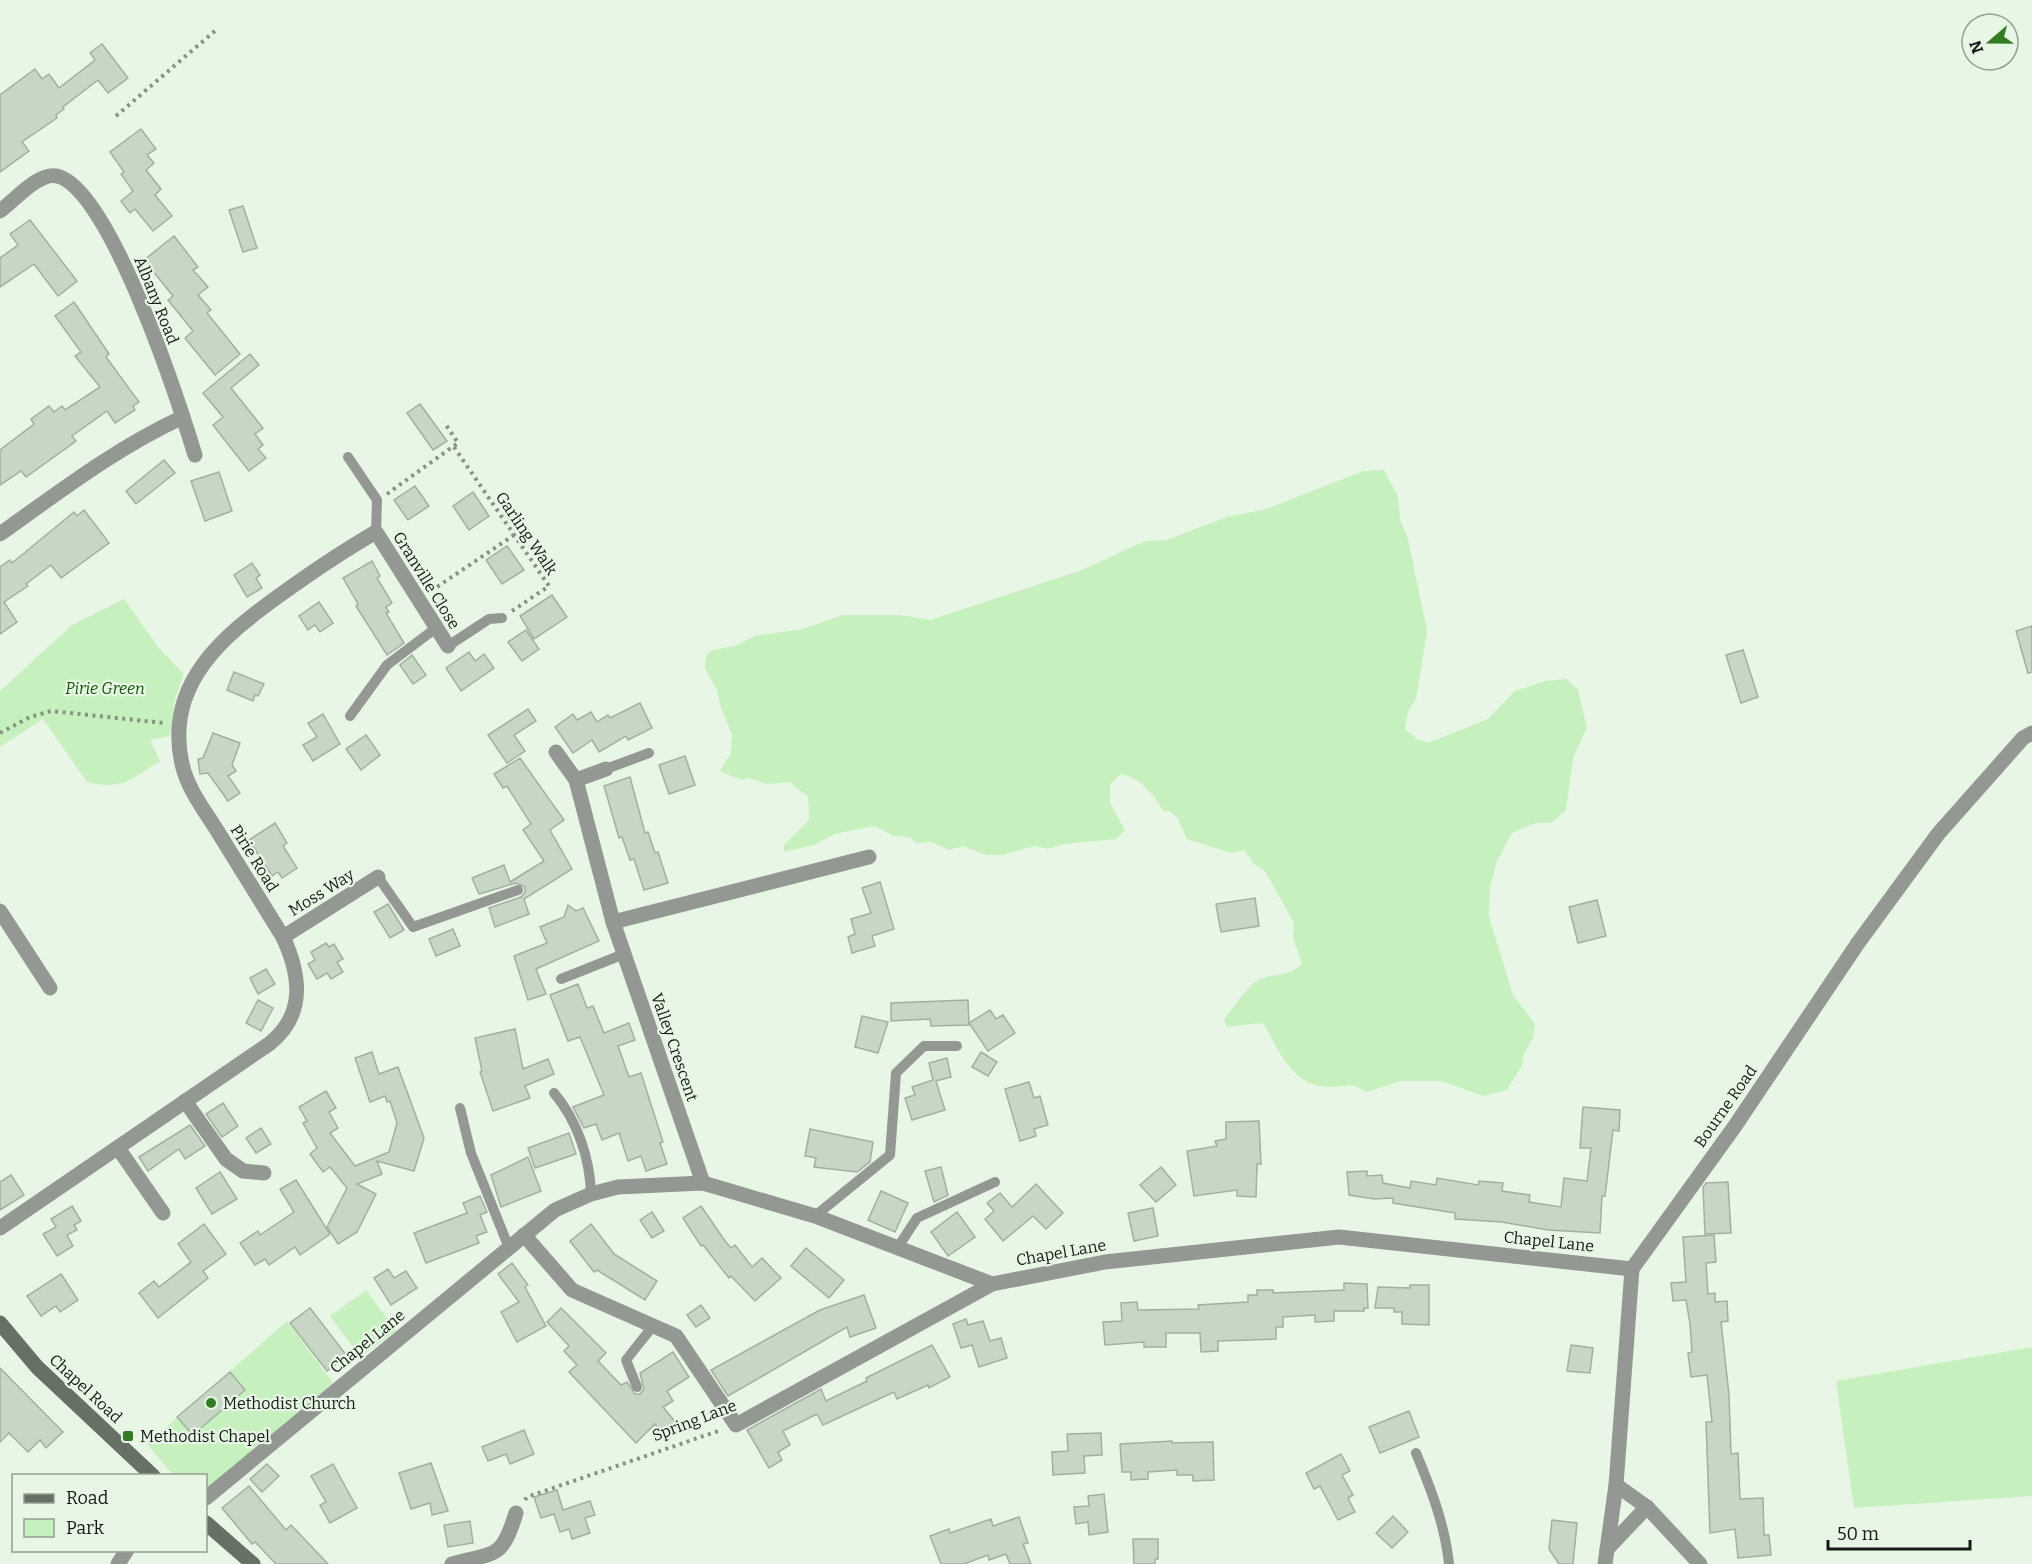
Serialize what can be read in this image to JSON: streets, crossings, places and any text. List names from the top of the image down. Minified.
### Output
{"streets":{"street":["Albany Road","Granville Close","Pirie Road","Moss Way","Valley Crescent","Bourne Road","Chapel Lane","Chapel Road","Spring Lane"],"path":["Garling Walk"]},"crossings":[["Granville Close","Pirie Road"],["Pirie Road","Moss Way"],["Valley Crescent","Chapel Lane"],["Bourne Road","Chapel Lane"],["Chapel Lane","Spring Lane"]],"parks":["Pirie Green"],"places":{"other":["Methodist Church"],"transit":["Methodist Chapel"]},"legend":["Road","Park"],"scale_bar":"50 m","north":"left"}
